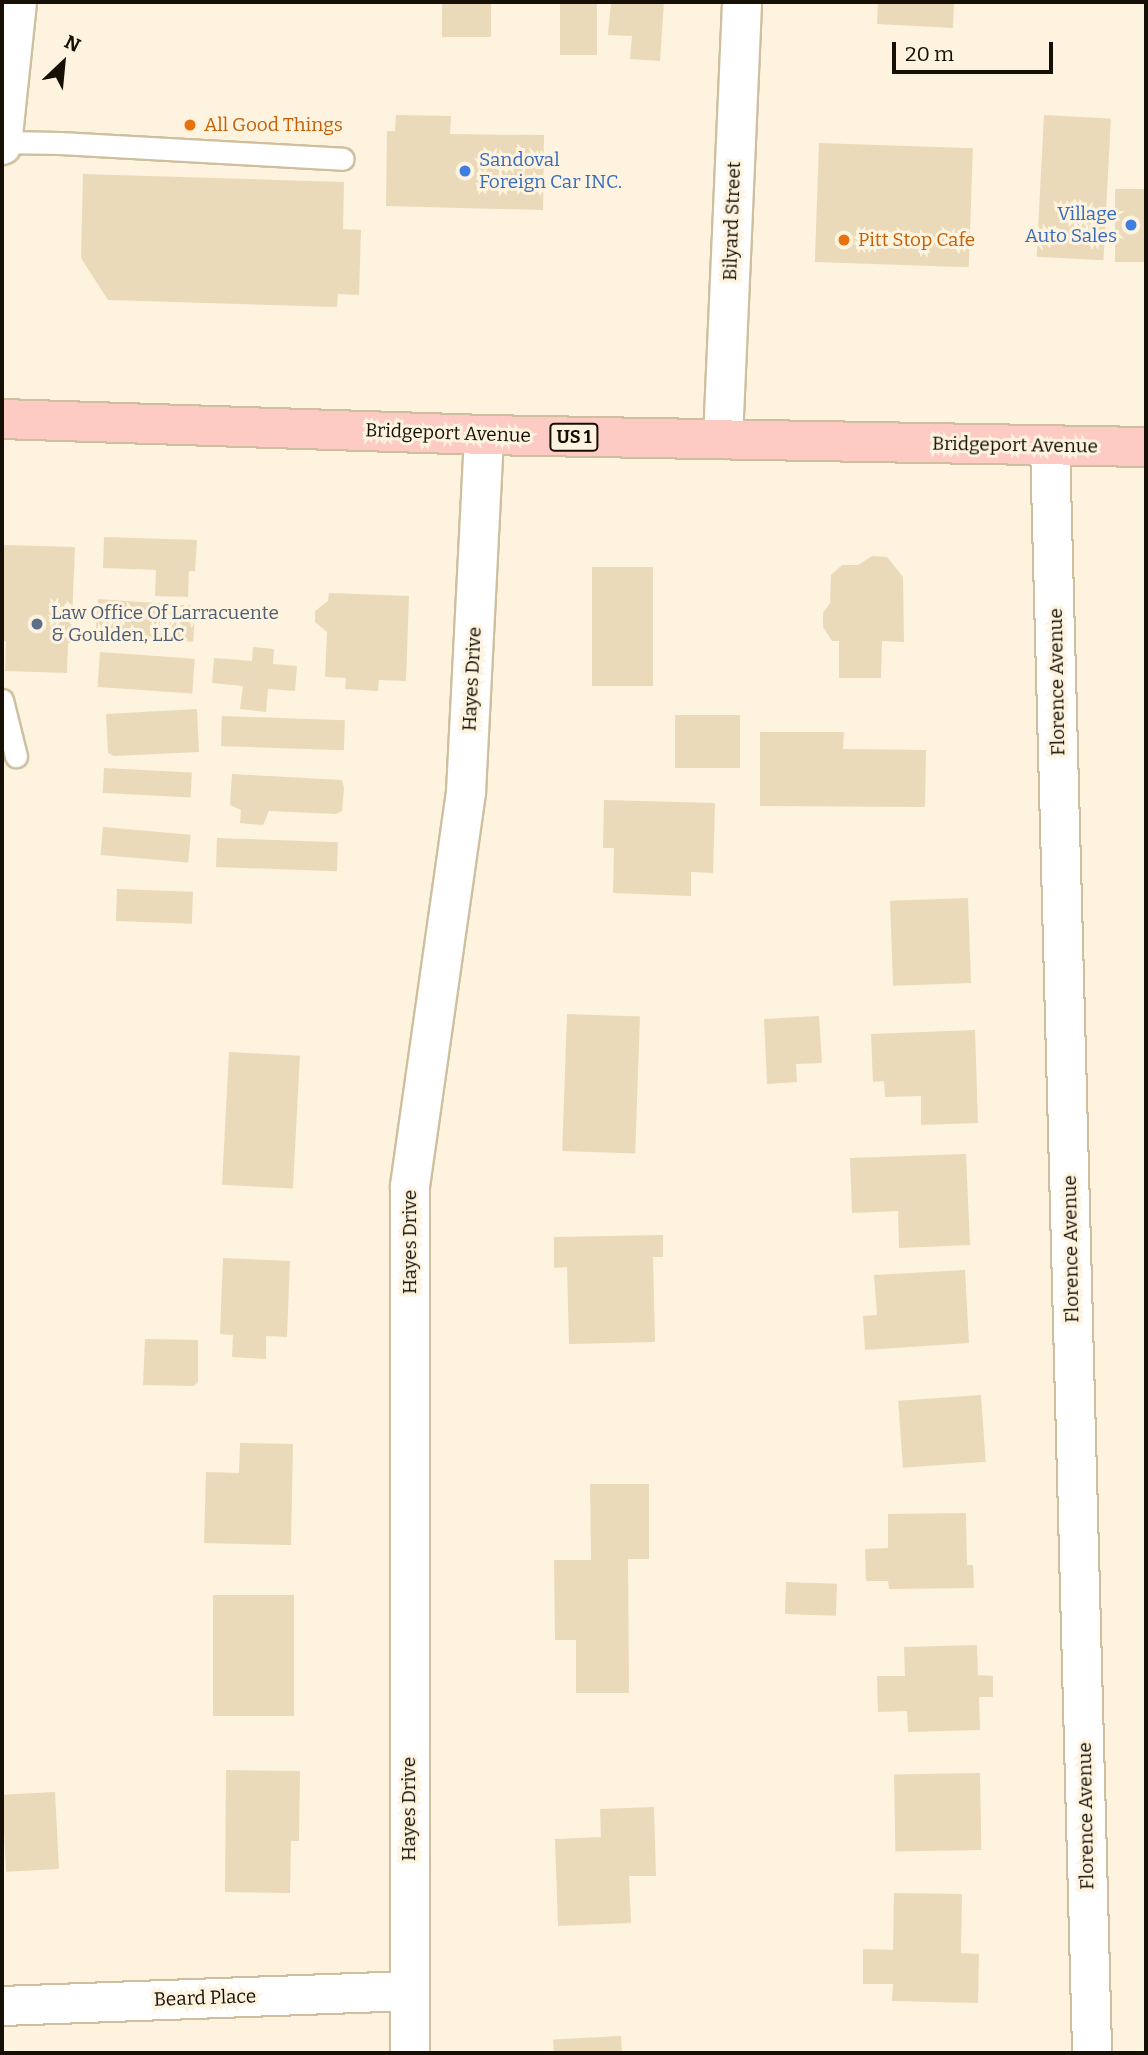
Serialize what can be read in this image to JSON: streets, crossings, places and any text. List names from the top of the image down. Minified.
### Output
{"streets":{"main road":["Bridgeport Avenue","US 1"],"street":["Bilyard Street","Hayes Drive","Florence Avenue","Beard Place"]},"crossings":[["Bilyard Street","Bridgeport Avenue"],["Bridgeport Avenue","Hayes Drive"],["Bridgeport Avenue","Florence Avenue"],["Hayes Drive","Beard Place"]],"places":["All Good Things","Sandoval Foreign Car INC.","Village Auto Sales","Pitt Stop Cafe","Law Office Of Larracuente & Goulden, LLC"],"scale_bar":"20 m","north":"top right"}
